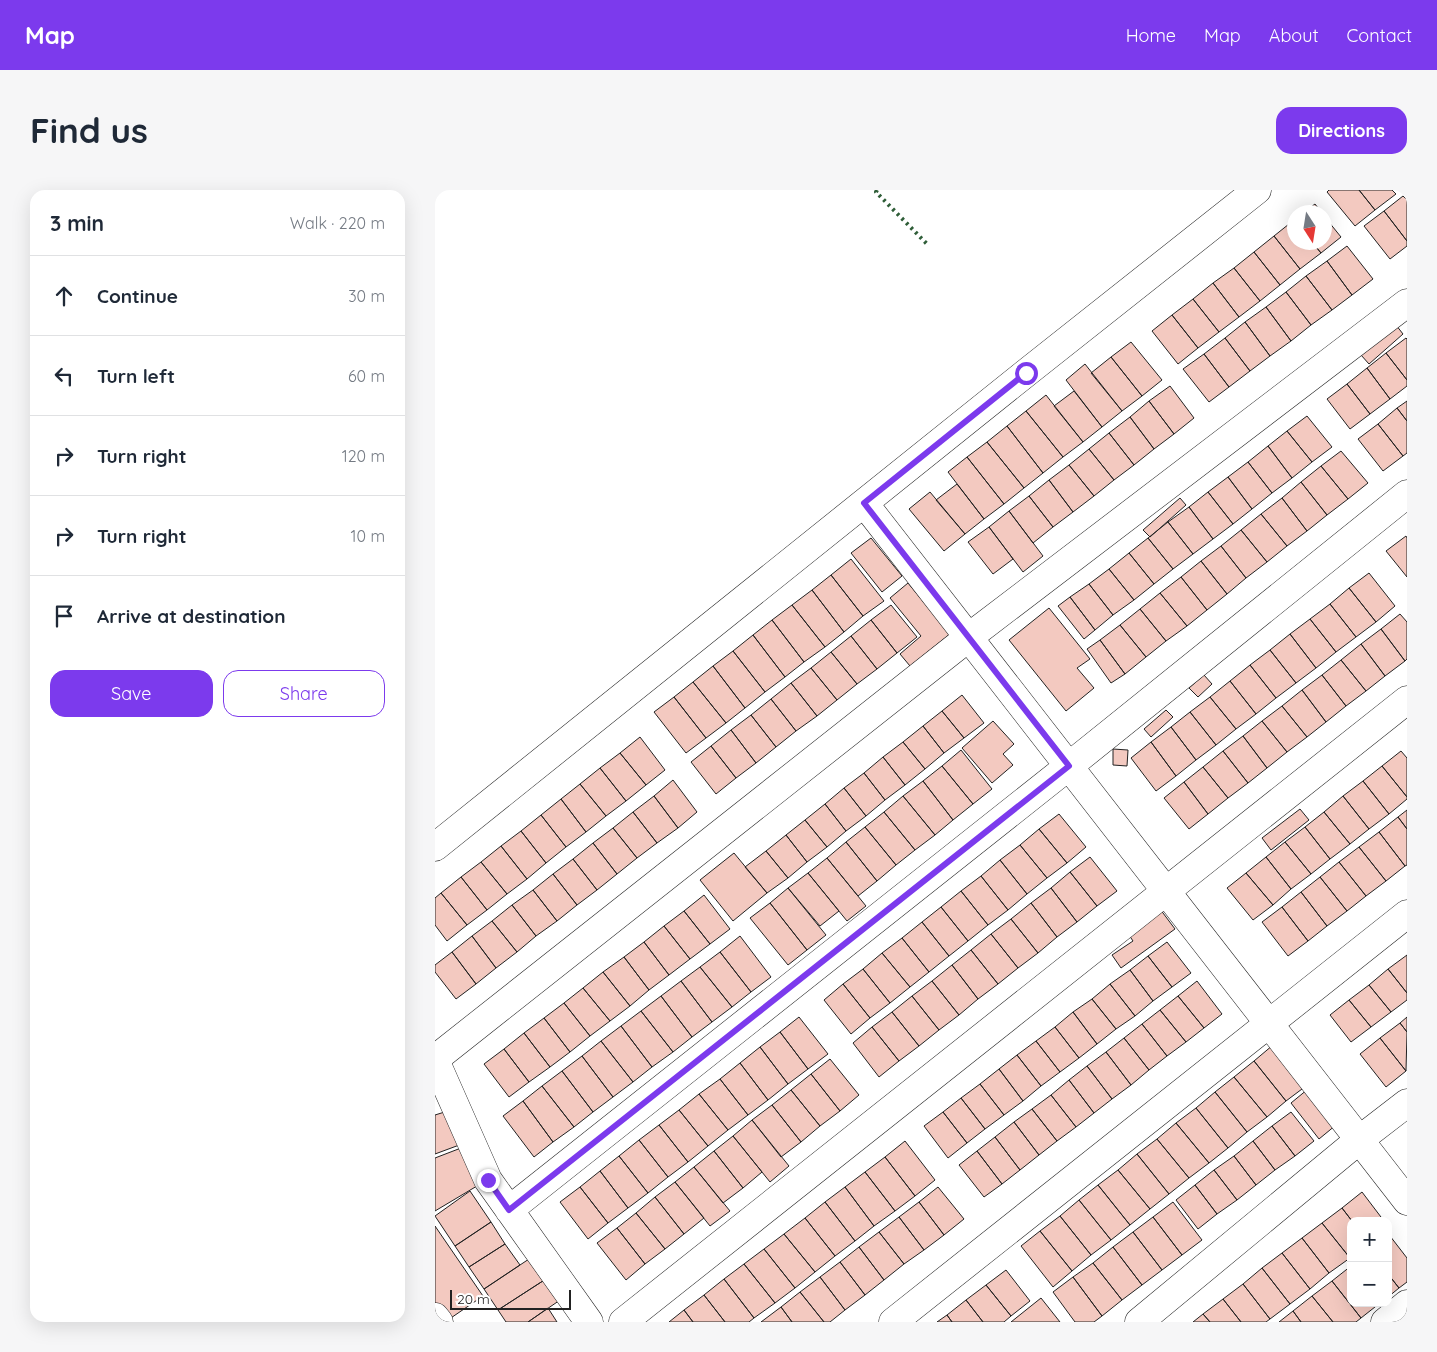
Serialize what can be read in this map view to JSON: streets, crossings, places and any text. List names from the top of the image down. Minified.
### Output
{"scale_bar":"20 m","north":"bottom","page":{"header":"Map","nav":["Home","Map","About","Contact"],"buttons":["Directions",["Save","Share"]],"title":"Find us","heading":["3 min","Walk · 220 m"],"list":[["Continue","30 m"],["Turn left","60 m"],["Turn right","120 m"],["Turn right","10 m"],"Arrive at destination"],"map_buttons":["+","−"],"scale":"20 m"}}
